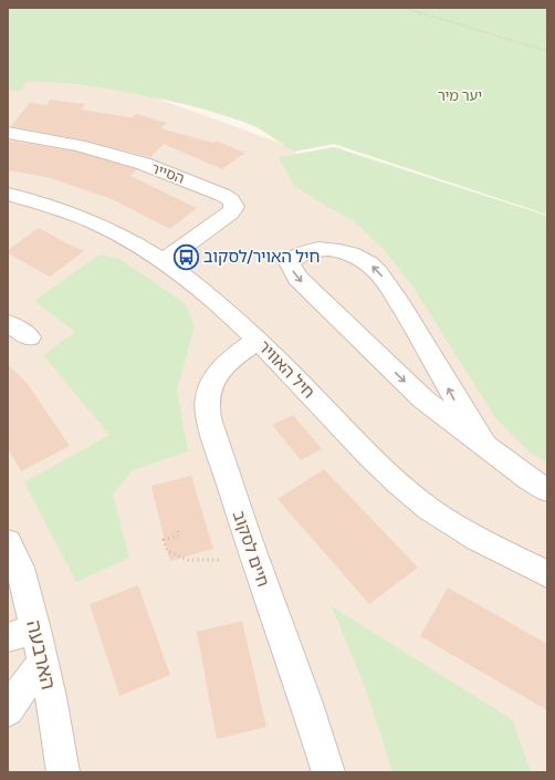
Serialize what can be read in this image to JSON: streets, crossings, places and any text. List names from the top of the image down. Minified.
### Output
{"streets":{"street":["הסייר","חיל האוויר","חיים לסקוב","הארבעה"]},"crossings":[["הסייר","חיל האוויר"],["חיל האוויר","חיים לסקוב"]],"parks":["יער מיר"],"places":{"bus stop":["חיל האויר/לסקוב"]}}
